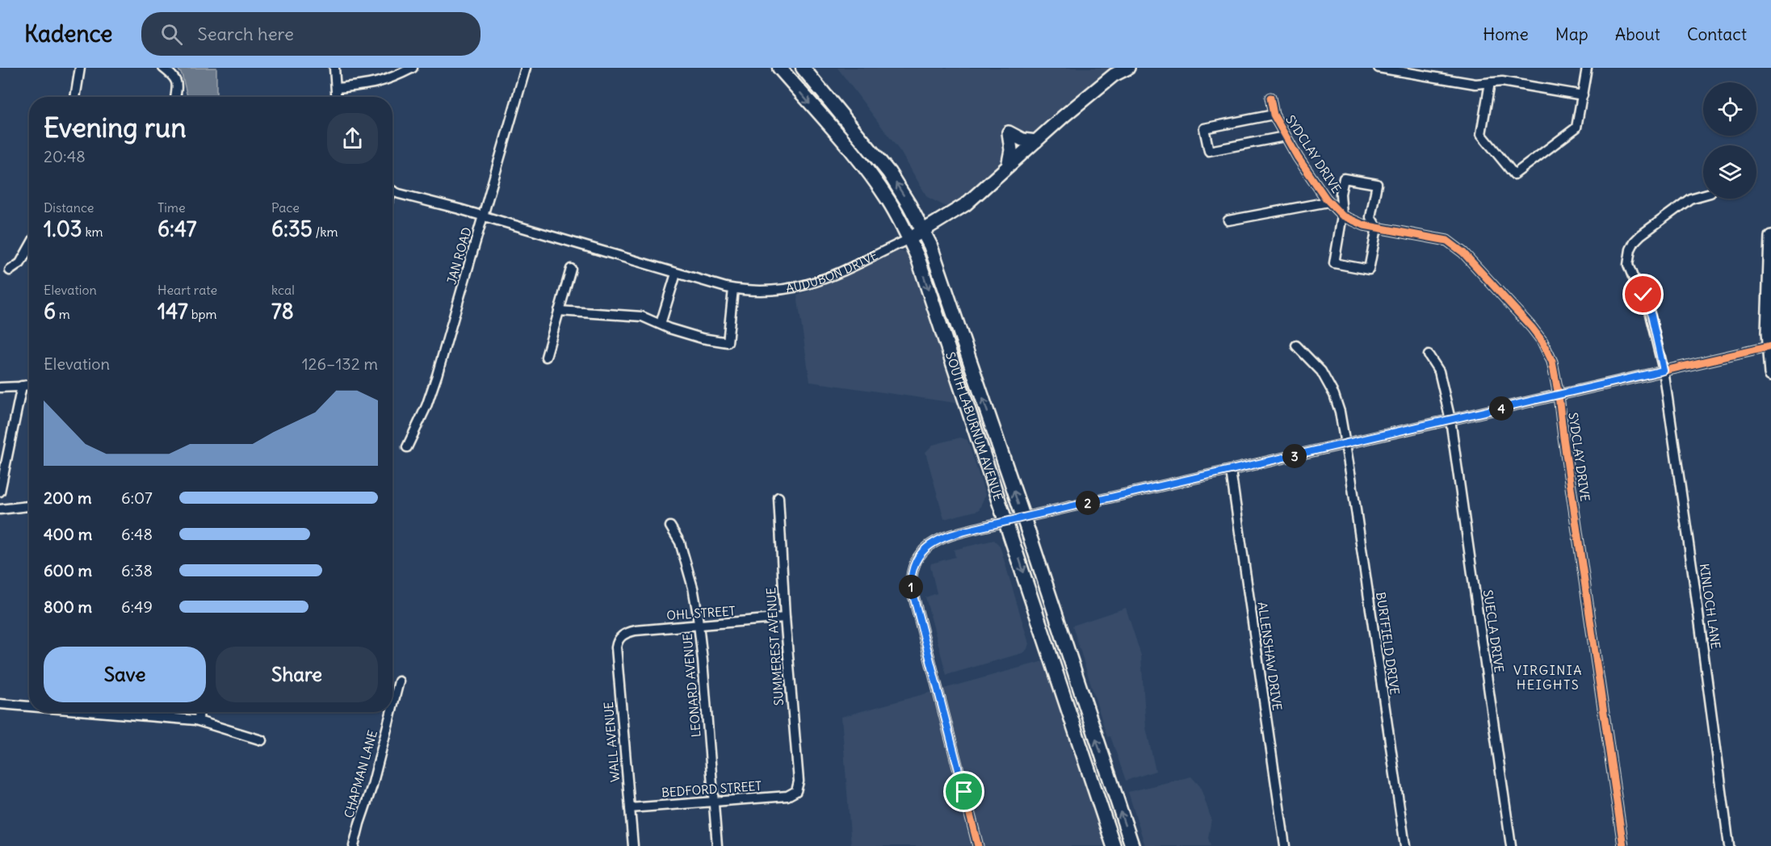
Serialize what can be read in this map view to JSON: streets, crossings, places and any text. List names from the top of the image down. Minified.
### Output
{"streets":{"main road":["SOUTH LABURNUM AVENUE"],"street":["SYDCLAY DRIVE","JAN ROAD","AUDUBON DRIVE","KINLOCH LANE","OHL STREET","SUECLA DRIVE","BURTFIELD DRIVE","SUMMEREST AVENUE","ALLENSHAW DRIVE","LEONARD AVENUE","WALL AVENUE","CHAPMAN LANE","BEDFORD STREET"]},"crossings":[["JAN ROAD","AUDUBON DRIVE"],["AUDUBON DRIVE","SOUTH LABURNUM AVENUE"],["OHL STREET","SUMMEREST AVENUE"],["OHL STREET","LEONARD AVENUE"],["OHL STREET","WALL AVENUE"],["SUMMEREST AVENUE","BEDFORD STREET"],["LEONARD AVENUE","BEDFORD STREET"],["WALL AVENUE","BEDFORD STREET"]],"districts":["VIRGINIA HEIGHTS"],"page":{"header":"Kadence","search":"Search here","nav":["Home","Map","About","Contact"],"heading":["Evening run","20:48"],"stats":[["Distance","1.03 km"],["Time","6:47"],["Pace","6:35 /km"],["Elevation","6 m"],["Heart rate","147 bpm"],["kcal","78"]],"chart":["Elevation","126–132 m"],"pins":["4","3","2","1"],"list":[{"name":"200 m","note":"6:07"},{"name":"400 m","note":"6:48"},{"name":"600 m","note":"6:38"},{"name":"800 m","note":"6:49"}],"buttons":["Save","Share"]}}
